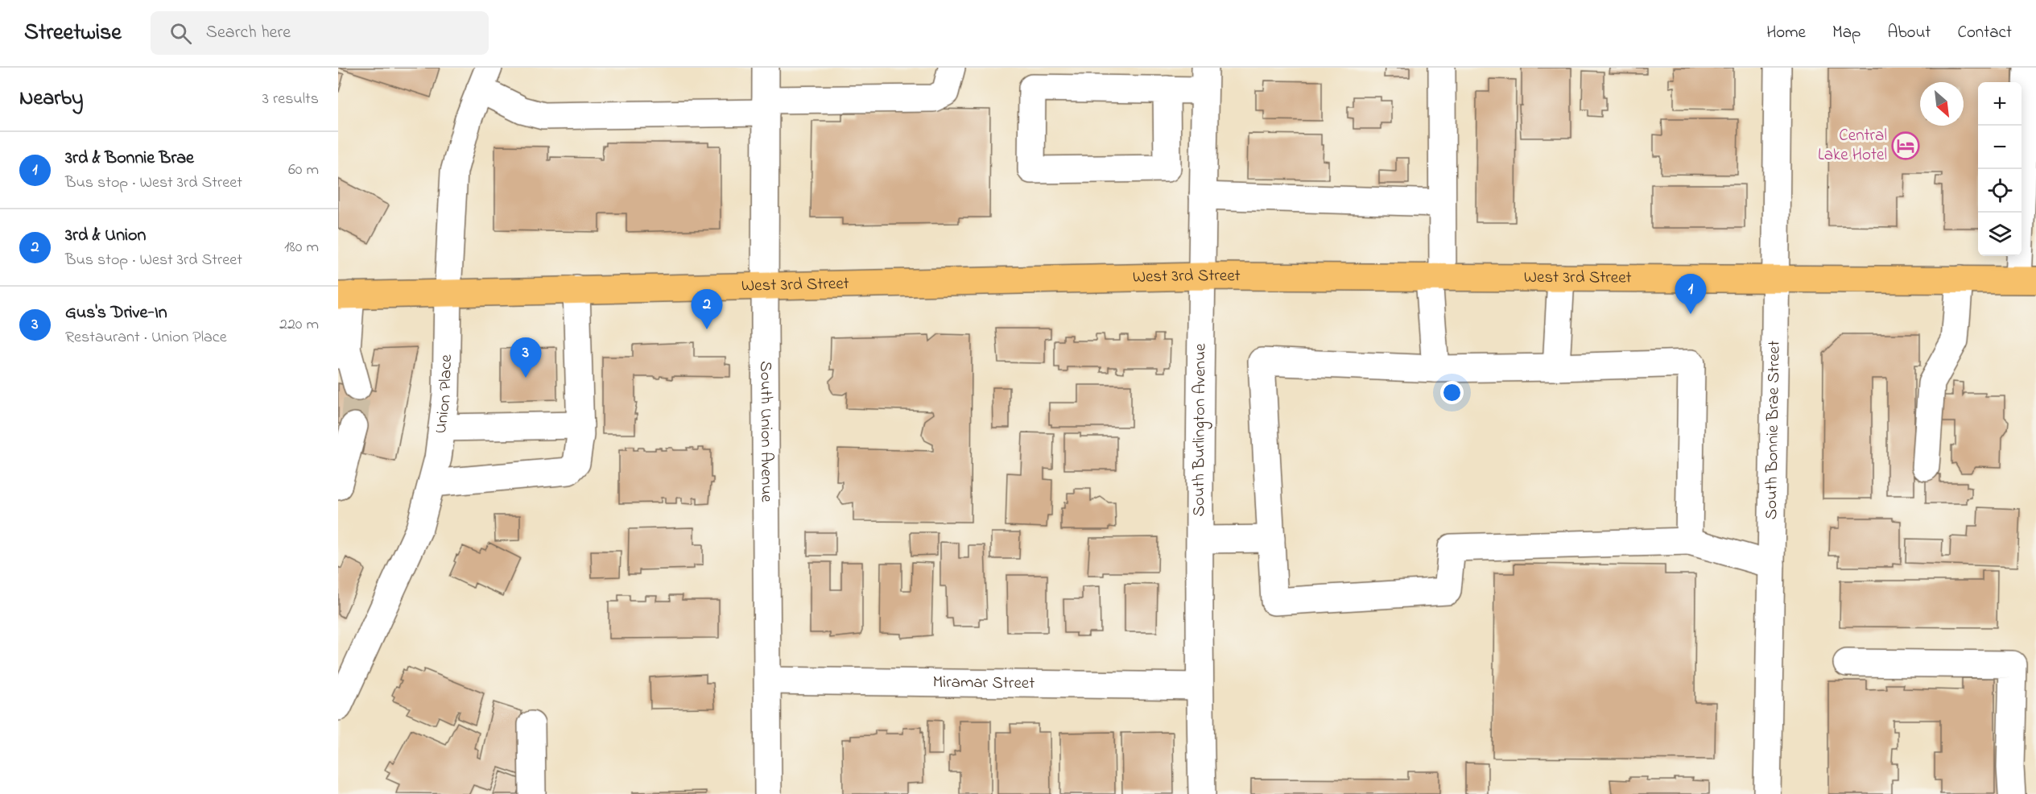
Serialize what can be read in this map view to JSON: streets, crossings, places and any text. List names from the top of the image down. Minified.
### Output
{"streets":{"main road":["West 3rd Street"],"street":["Union Place","South Union Avenue","South Burlington Avenue","South Bonnie Brae Street","Miramar Street"]},"crossings":[["West 3rd Street","Union Place"],["West 3rd Street","South Union Avenue"],["West 3rd Street","South Burlington Avenue"],["West 3rd Street","South Bonnie Brae Street"],["South Union Avenue","Miramar Street"],["South Burlington Avenue","Miramar Street"]],"places":{"hotel":["Central Lake Hotel"]},"north":"bottom right","page":{"header":"Streetwise","search":"Search here","nav":["Home","Map","About","Contact"],"heading":["Nearby","3 results"],"map_buttons":["+","−"],"list":[{"mark":"1","name":"3rd & Bonnie Brae","note":"Bus stop · West 3rd Street","value":"60 m"},{"mark":"2","name":"3rd & Union","note":"Bus stop · West 3rd Street","value":"180 m"},{"mark":"3","name":"Gus's Drive-In","note":"Restaurant · Union Place","value":"220 m"}],"pins":["1","2","3"]}}
